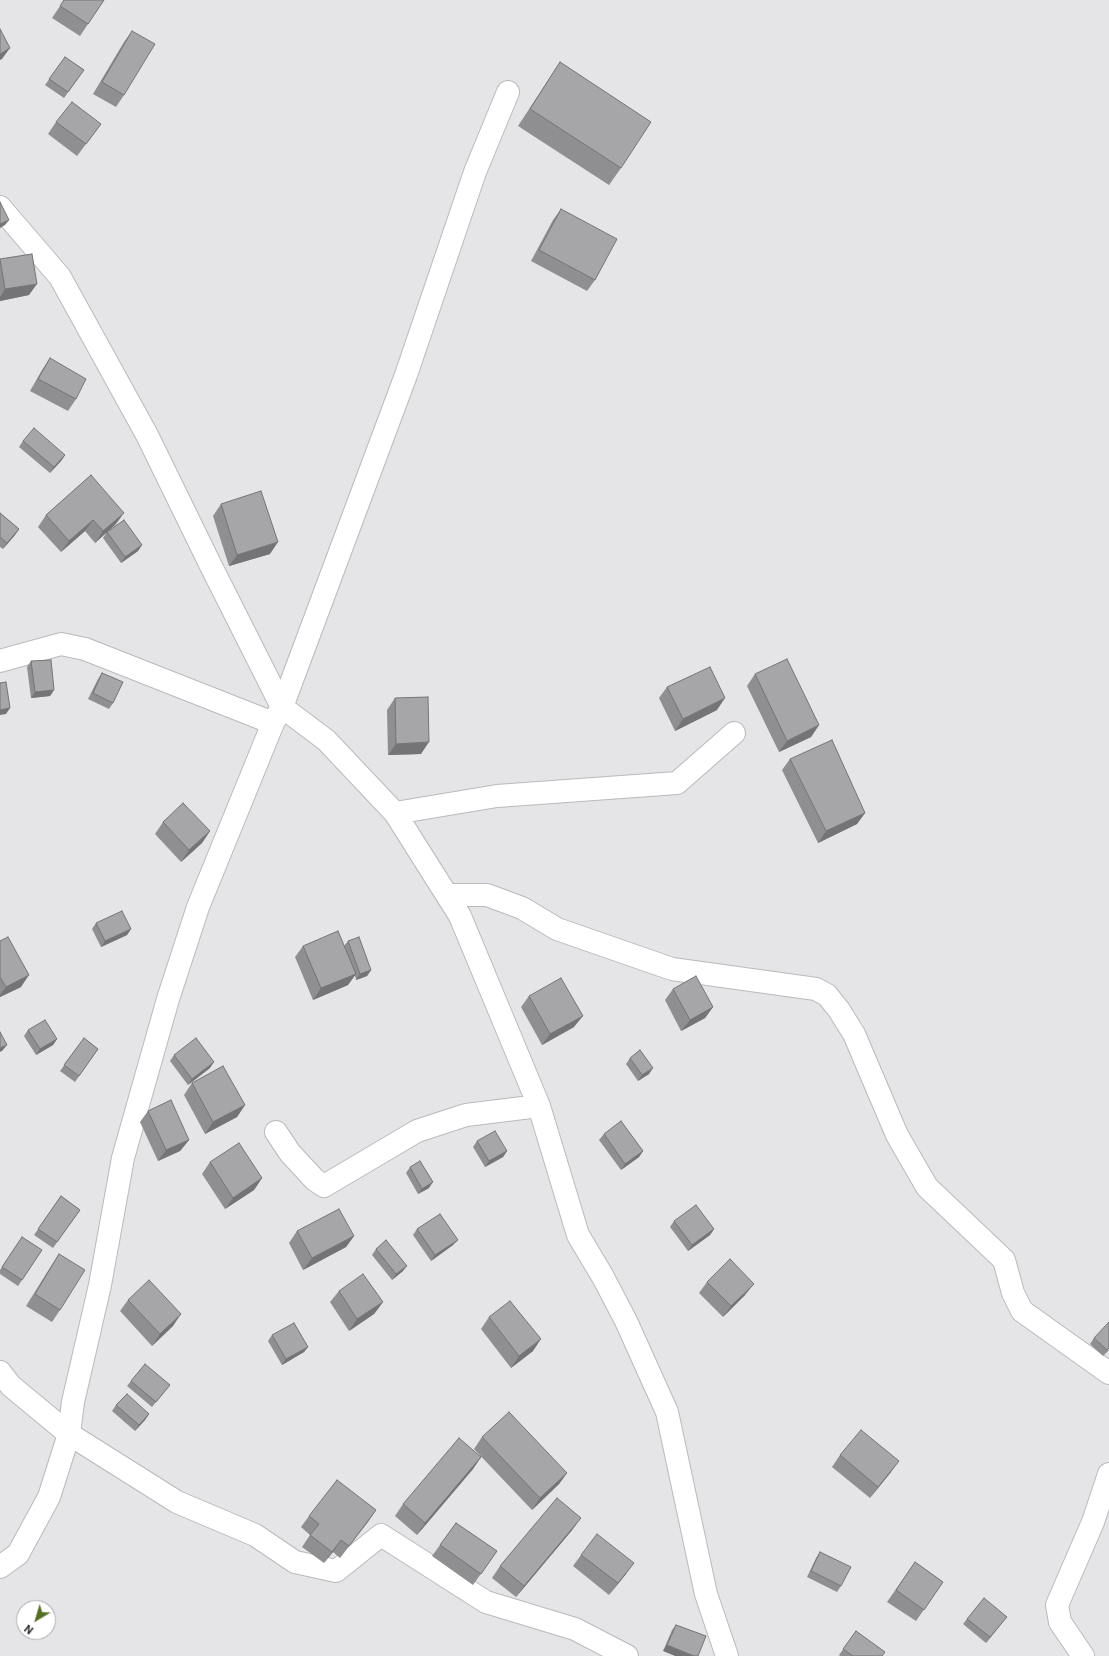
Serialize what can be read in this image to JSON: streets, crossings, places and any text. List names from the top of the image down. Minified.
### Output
{"north":"bottom left"}
